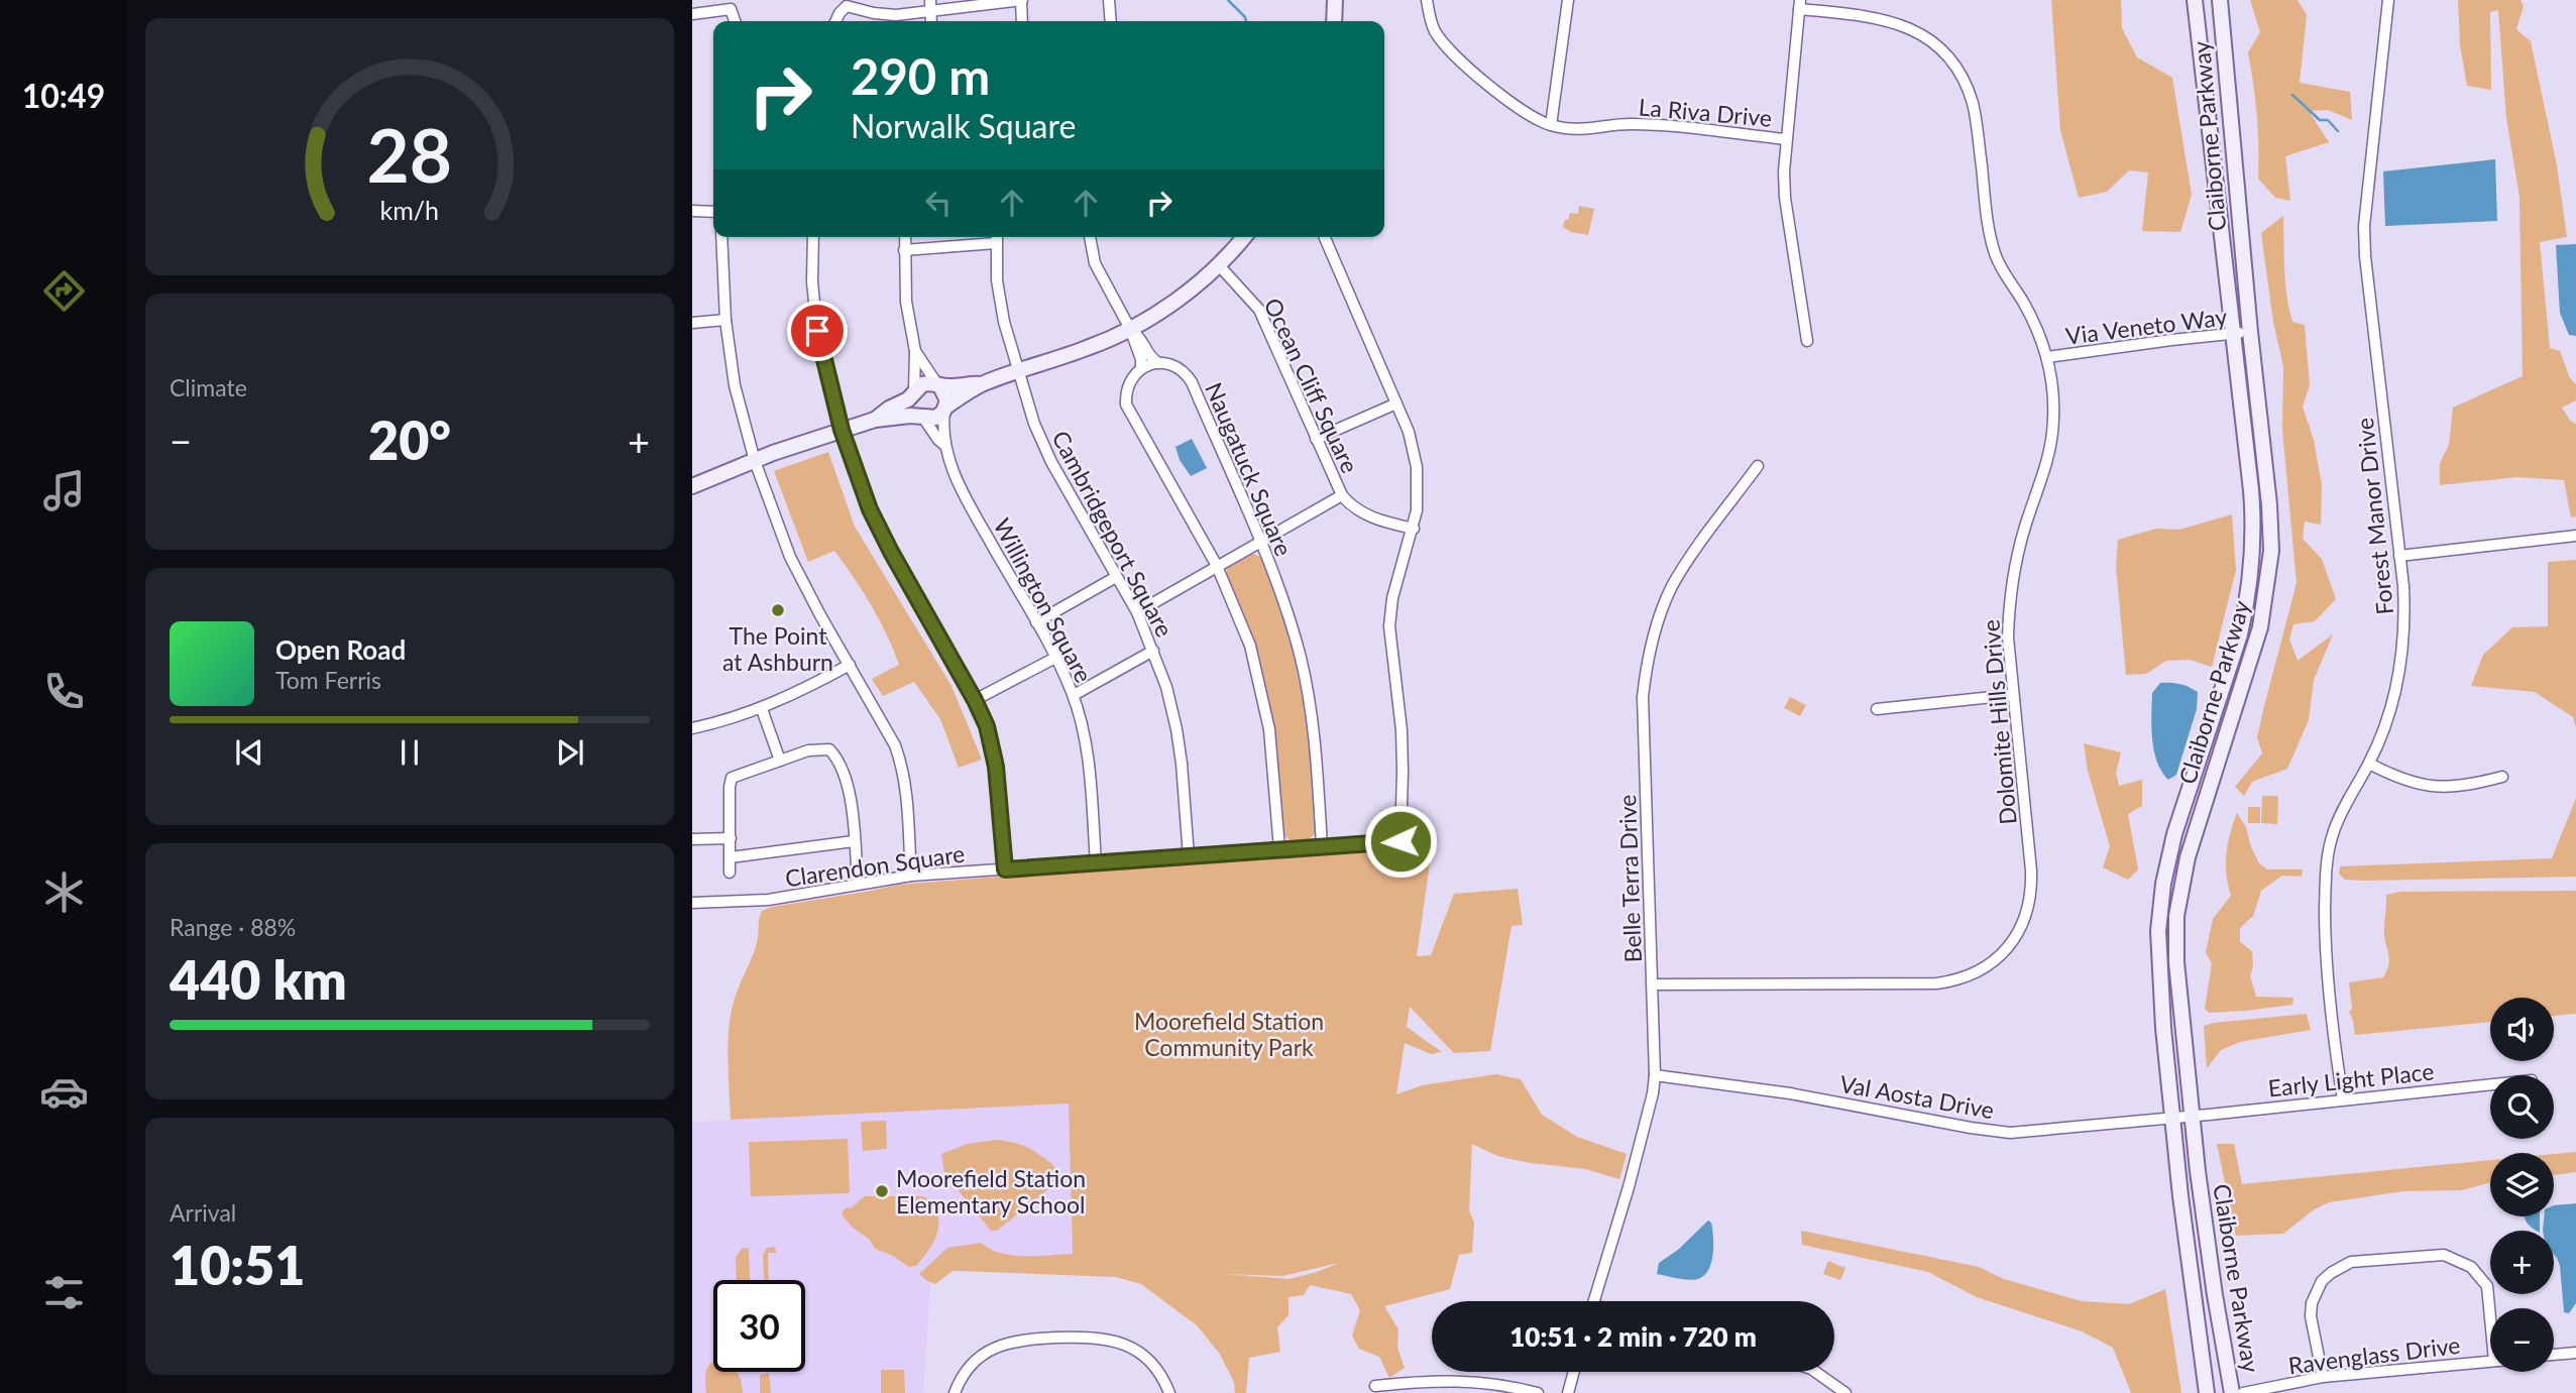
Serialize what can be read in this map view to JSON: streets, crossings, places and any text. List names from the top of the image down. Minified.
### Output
{"streets":{"main road":["Claiborne Parkway"],"street":["La Riva Drive","Via Veneto Way","Ocean Cliff Square","Naugatuck Square","Forest Manor Drive","Cambridgeport Square","Willington Square","Dolomite Hills Drive","Clarendon Square","Belle Terra Drive","Early Light Place","Val Aosta Drive","Ravenglass Drive"]},"crossings":[["Claiborne Parkway","Via Veneto Way"],["Claiborne Parkway","Early Light Place"],["Claiborne Parkway","Val Aosta Drive"],["Via Veneto Way","Dolomite Hills Drive"],["Ocean Cliff Square","Clarendon Square"],["Naugatuck Square","Clarendon Square"],["Forest Manor Drive","Early Light Place"],["Cambridgeport Square","Clarendon Square"],["Willington Square","Clarendon Square"],["Dolomite Hills Drive","Belle Terra Drive"],["Belle Terra Drive","Val Aosta Drive"],["Early Light Place","Val Aosta Drive"]],"parks":["Moorefield Station Community Park"],"places":["The Point at Ashburn","Moorefield Station Elementary School"],"page":{"tabs":"10:49","turn":["290 m","Norwalk Square"],"tile":["Climate",["Range · 88%","440 km"],["Arrival","10:51"]],"heat":["−","20°","+"],"song":["Open Road","Tom Ferris"],"map_buttons":["+","−"],"limit":"30","trip":"10:51 · 2 min · 720 m","gauge":["28","km/h"]}}
